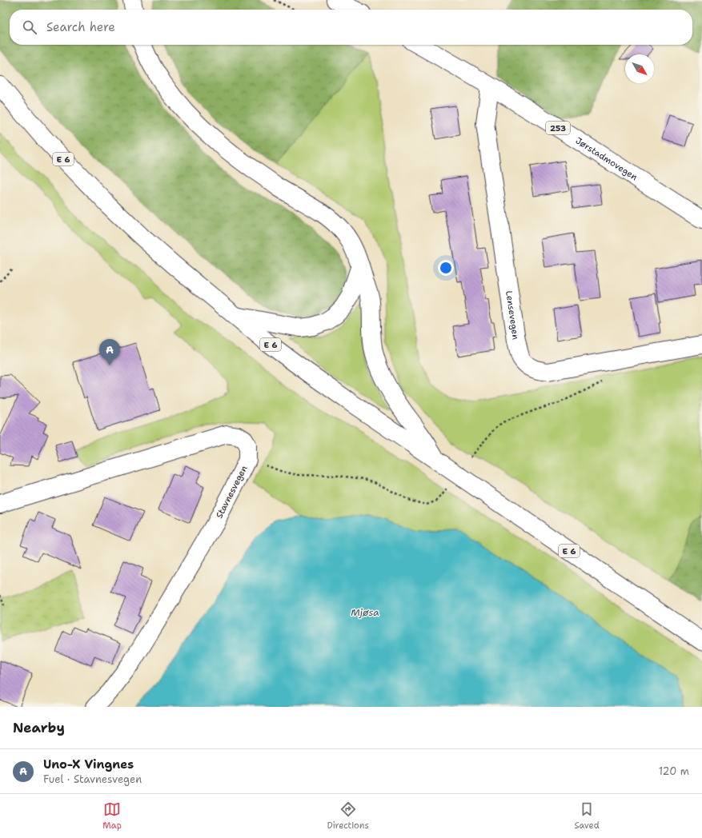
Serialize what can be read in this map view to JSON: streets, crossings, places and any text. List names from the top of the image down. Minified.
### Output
{"streets":{"main road":["253","E 6","Jørstadmovegen","Lensevegen","Stavnesvegen"]},"crossings":[["Jørstadmovegen","Lensevegen"]],"water":["Mjøsa"],"north":"bottom right","page":{"search":"Search here","pins":"A","heading":"Nearby","list":[{"mark":"A","name":"Uno-X Vingnes","note":"Fuel · Stavnesvegen","value":"120 m"}],"nav":["Map","Directions","Saved"]}}
